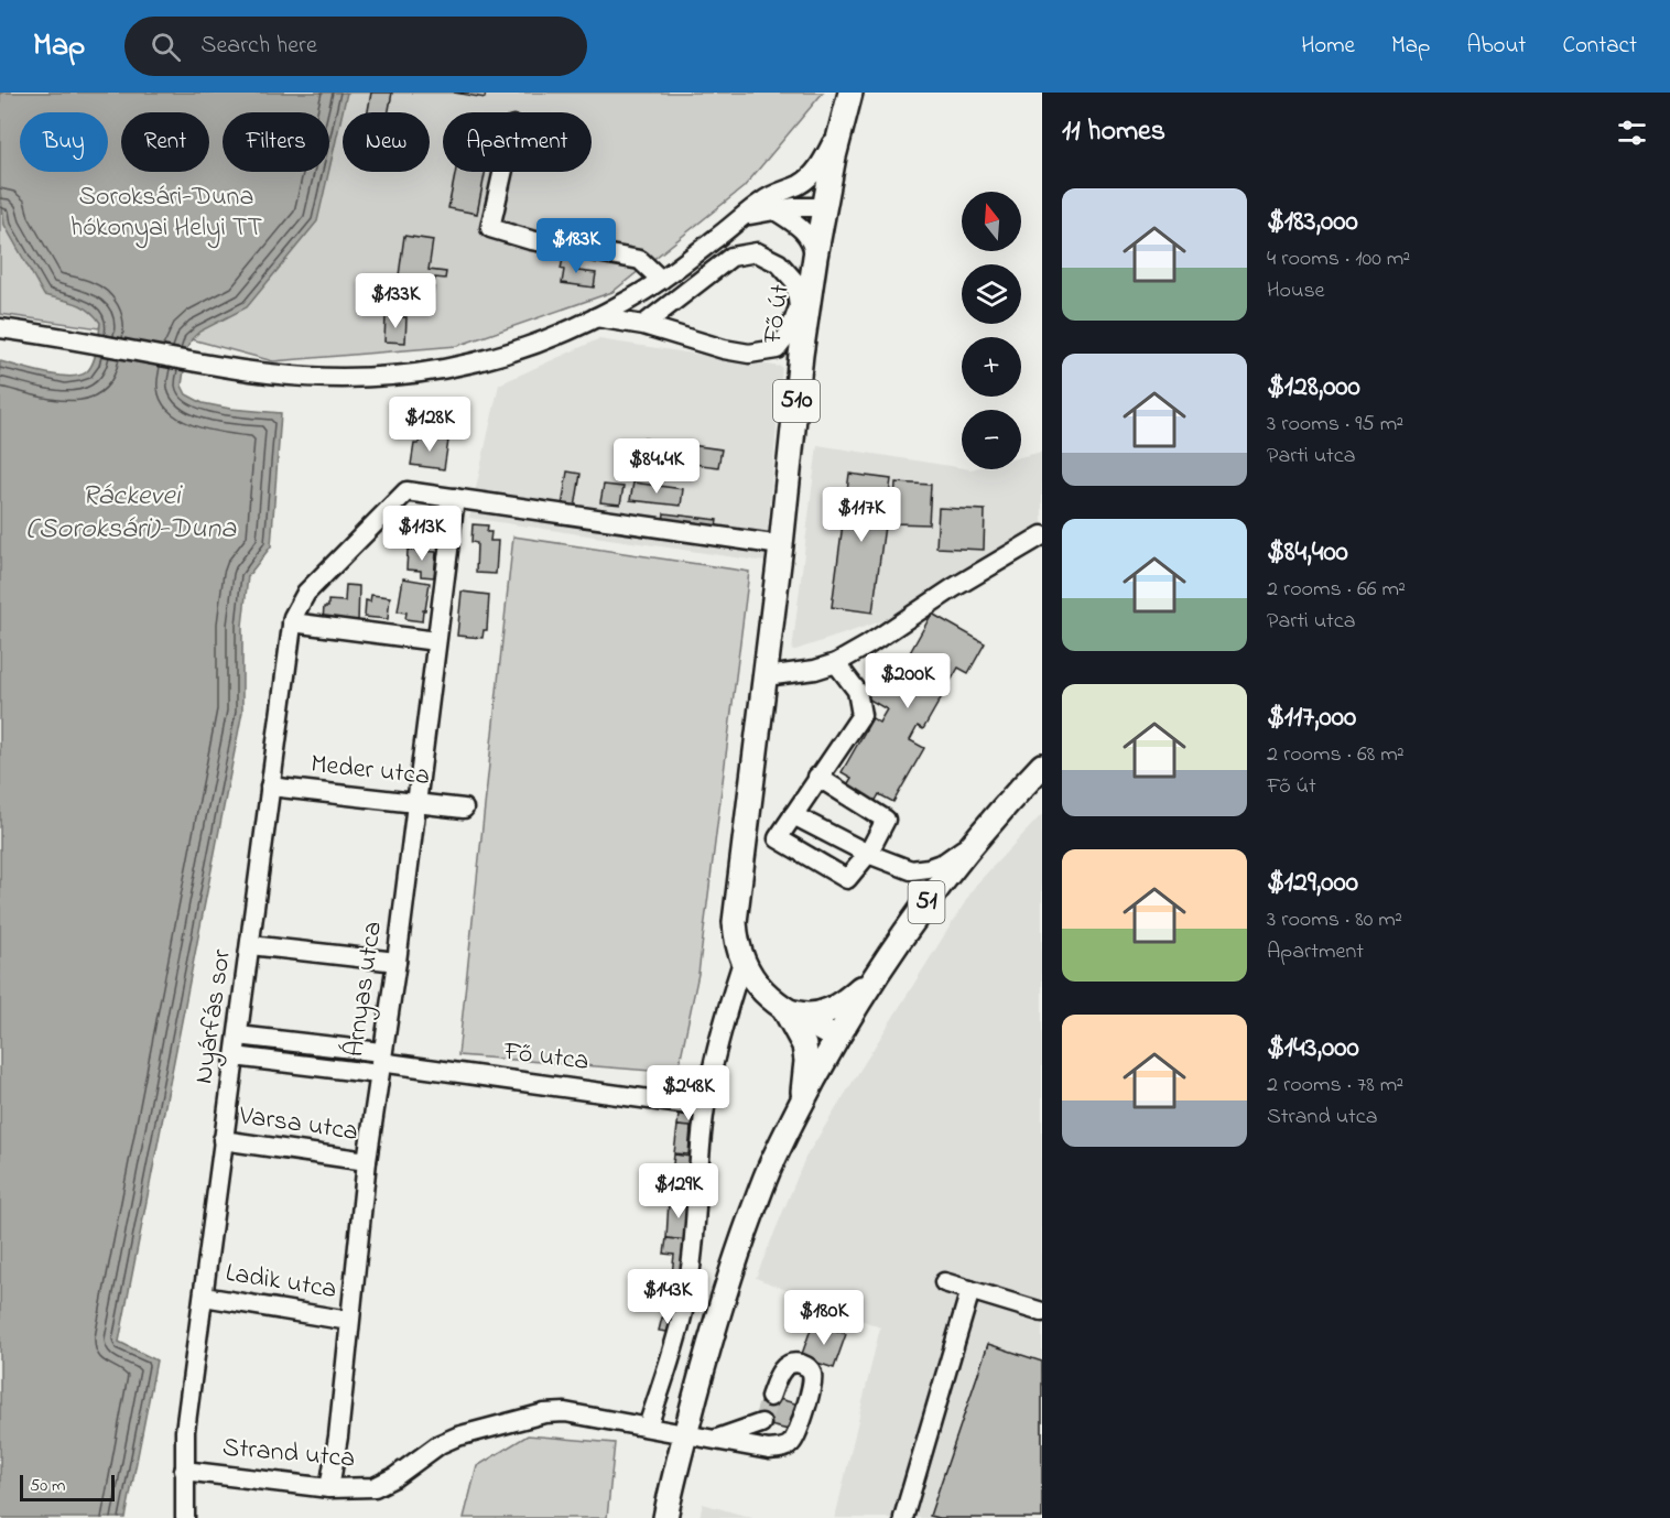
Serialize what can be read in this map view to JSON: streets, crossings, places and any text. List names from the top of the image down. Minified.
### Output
{"streets":{"main road":["Fő út","510","51"],"street":["Meder utca","Árnyas utca","Nyárfás sor","Fő utca","Varsa utca","Ladik utca","Strand utca"]},"crossings":[["Fő út","510"],["510","51"],["Meder utca","Árnyas utca"],["Meder utca","Nyárfás sor"],["51","Strand utca"],["Árnyas utca","Nyárfás sor"],["Árnyas utca","Fő utca"],["Árnyas utca","Varsa utca"],["Árnyas utca","Ladik utca"],["Árnyas utca","Strand utca"],["Nyárfás sor","Fő utca"],["Nyárfás sor","Varsa utca"],["Nyárfás sor","Ladik utca"],["Nyárfás sor","Strand utca"]],"water":["Ráckevei (Soroksári)-Duna"],"parks":["Soroksári-Duna hókonyai Helyi TT"],"scale_bar":"50 m","north":"top","page":{"header":"Map","search":"Search here","nav":["Home","Map","About","Contact"],"heading":"11 homes","chip":["Buy","Rent","Filters","New","Apartment"],"list":[{"name":"$183,000","note":"4 rooms · 100 m² · House"},{"name":"$128,000","note":"3 rooms · 95 m² · Parti utca"},{"name":"$84,400","note":"2 rooms · 66 m² · Parti utca"},{"name":"$117,000","note":"2 rooms · 68 m² · Fő út"},{"name":"$129,000","note":"3 rooms · 80 m² · Apartment"},{"name":"$143,000","note":"2 rooms · 78 m² · Strand utca"}],"map_buttons":["+","−"],"price":["$183K","$133K","$128K","$84.4K","$117K","$113K","$200K","$248K","$129K","$143K","$180K"],"scale":"50 m"}}
